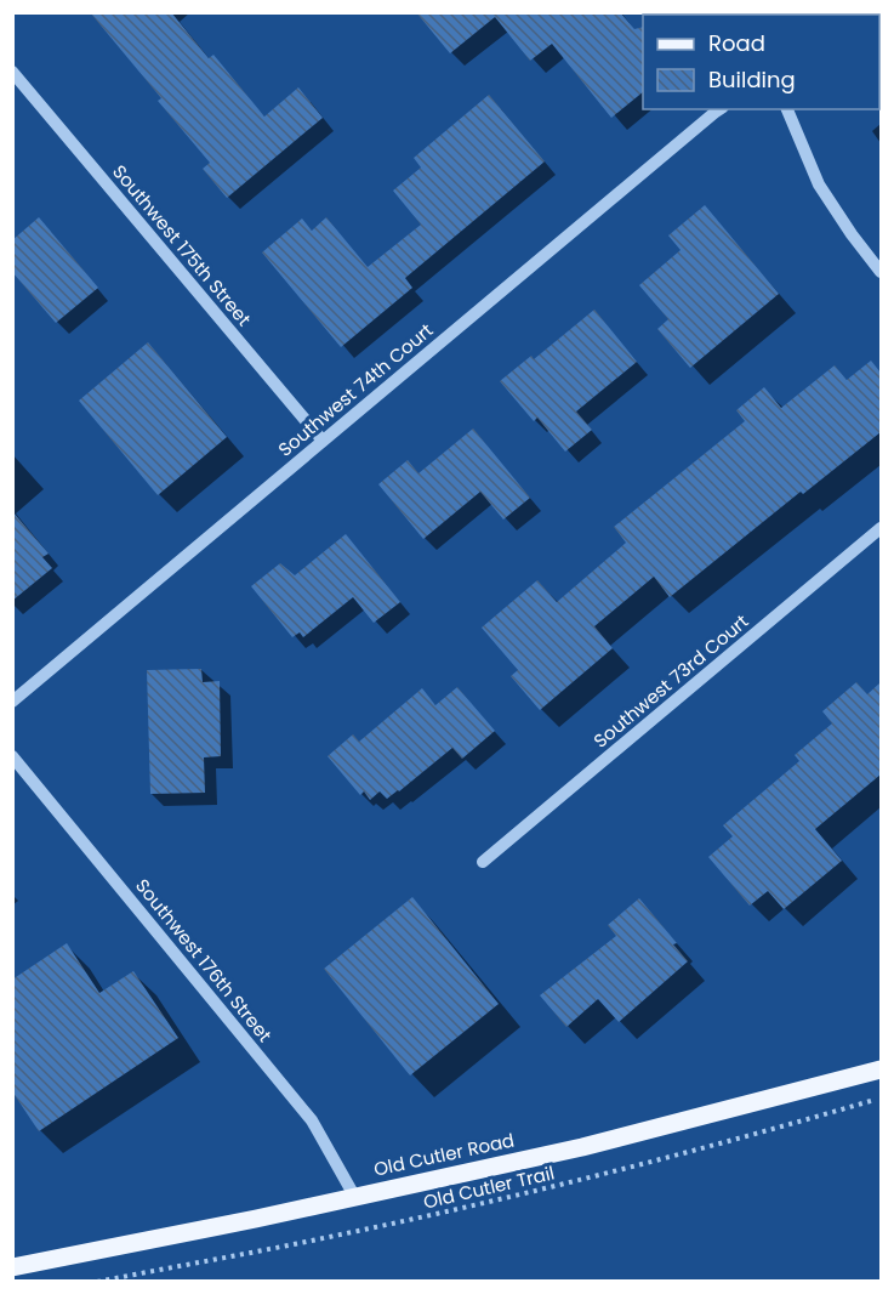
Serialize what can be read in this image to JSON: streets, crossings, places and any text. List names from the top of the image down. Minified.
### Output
{"streets":{"main road":["Old Cutler Road"],"street":["Southwest 175th Street","Southwest 74th Court","Southwest 73rd Court","Southwest 176th Street"],"path":["Old Cutler Trail"]},"crossings":[["Southwest 175th Street","Southwest 74th Court"],["Southwest 176th Street","Old Cutler Road"]],"legend":["Road","Building"]}
